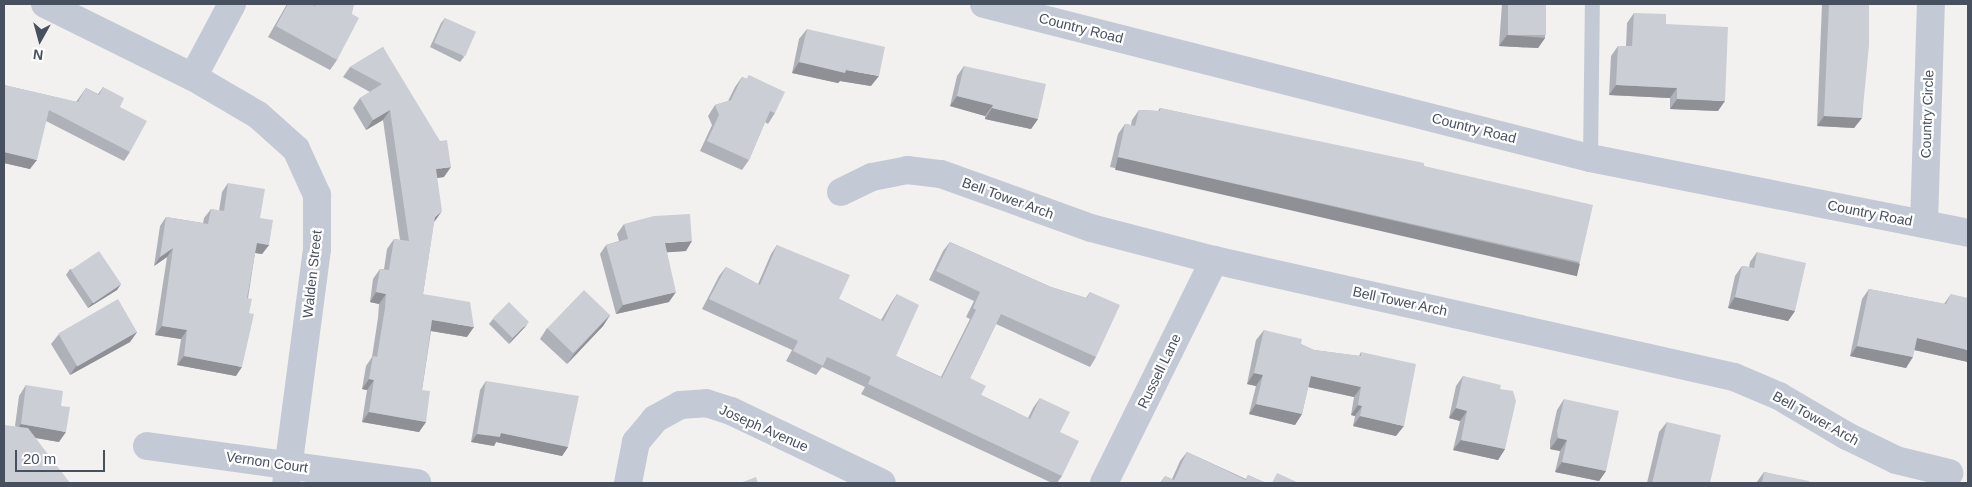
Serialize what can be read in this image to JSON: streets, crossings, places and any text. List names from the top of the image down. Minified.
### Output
{"streets":{"street":["Country Road","Country Circle","Bell Tower Arch","Walden Street","Russell Lane","Joseph Avenue","Vernon Court"]},"crossings":[["Country Road","Country Circle"],["Bell Tower Arch","Russell Lane"],["Walden Street","Vernon Court"]],"scale_bar":"20 m","north":"bottom"}
